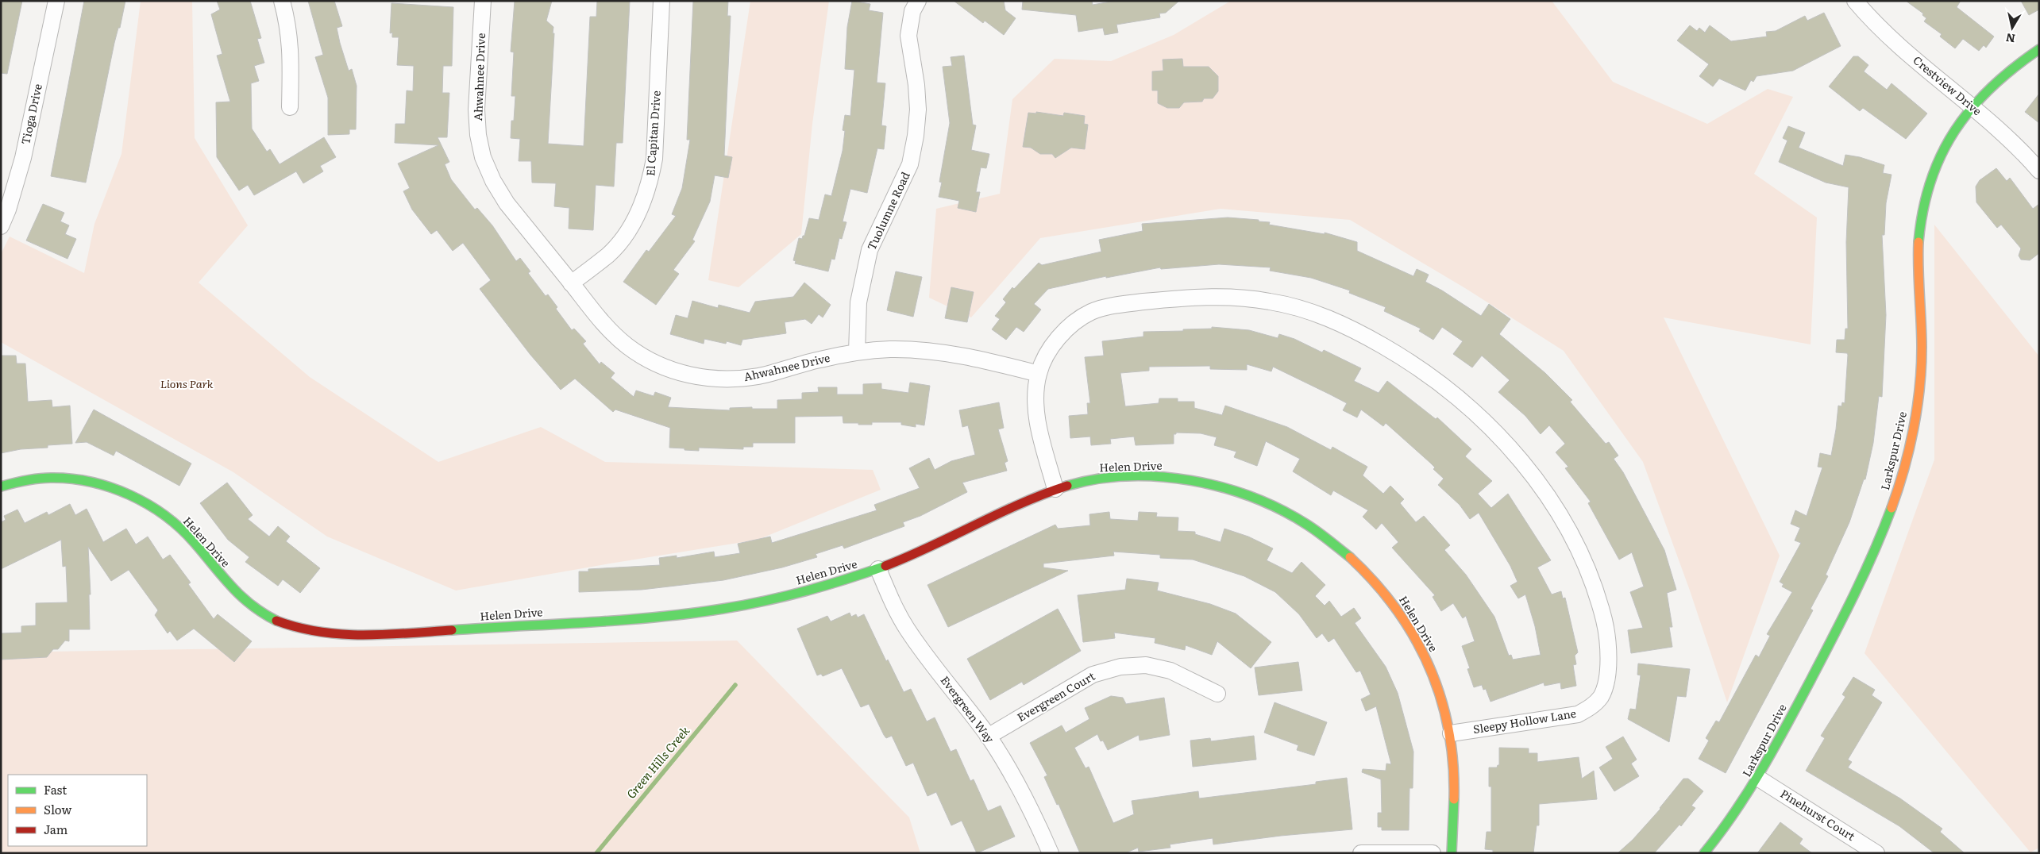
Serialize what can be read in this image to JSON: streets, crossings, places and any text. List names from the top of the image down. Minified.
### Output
{"streets":{"street":["Ahwahnee Drive","Crestview Drive","Tioga Drive","El Capitan Drive","Tuolumne Road","Larkspur Drive","Helen Drive","Evergreen Court","Evergreen Way","Sleepy Hollow Lane","Pinehurst Court"]},"crossings":[["Ahwahnee Drive","El Capitan Drive"],["Ahwahnee Drive","Tuolumne Road"],["Ahwahnee Drive","Sleepy Hollow Lane"],["Crestview Drive","Larkspur Drive"],["Larkspur Drive","Pinehurst Court"],["Helen Drive","Evergreen Way"],["Helen Drive","Sleepy Hollow Lane"],["Evergreen Court","Evergreen Way"]],"water":["Green Hills Creek"],"parks":["Lions Park"],"legend":["Fast","Slow","Jam"],"north":"bottom"}
